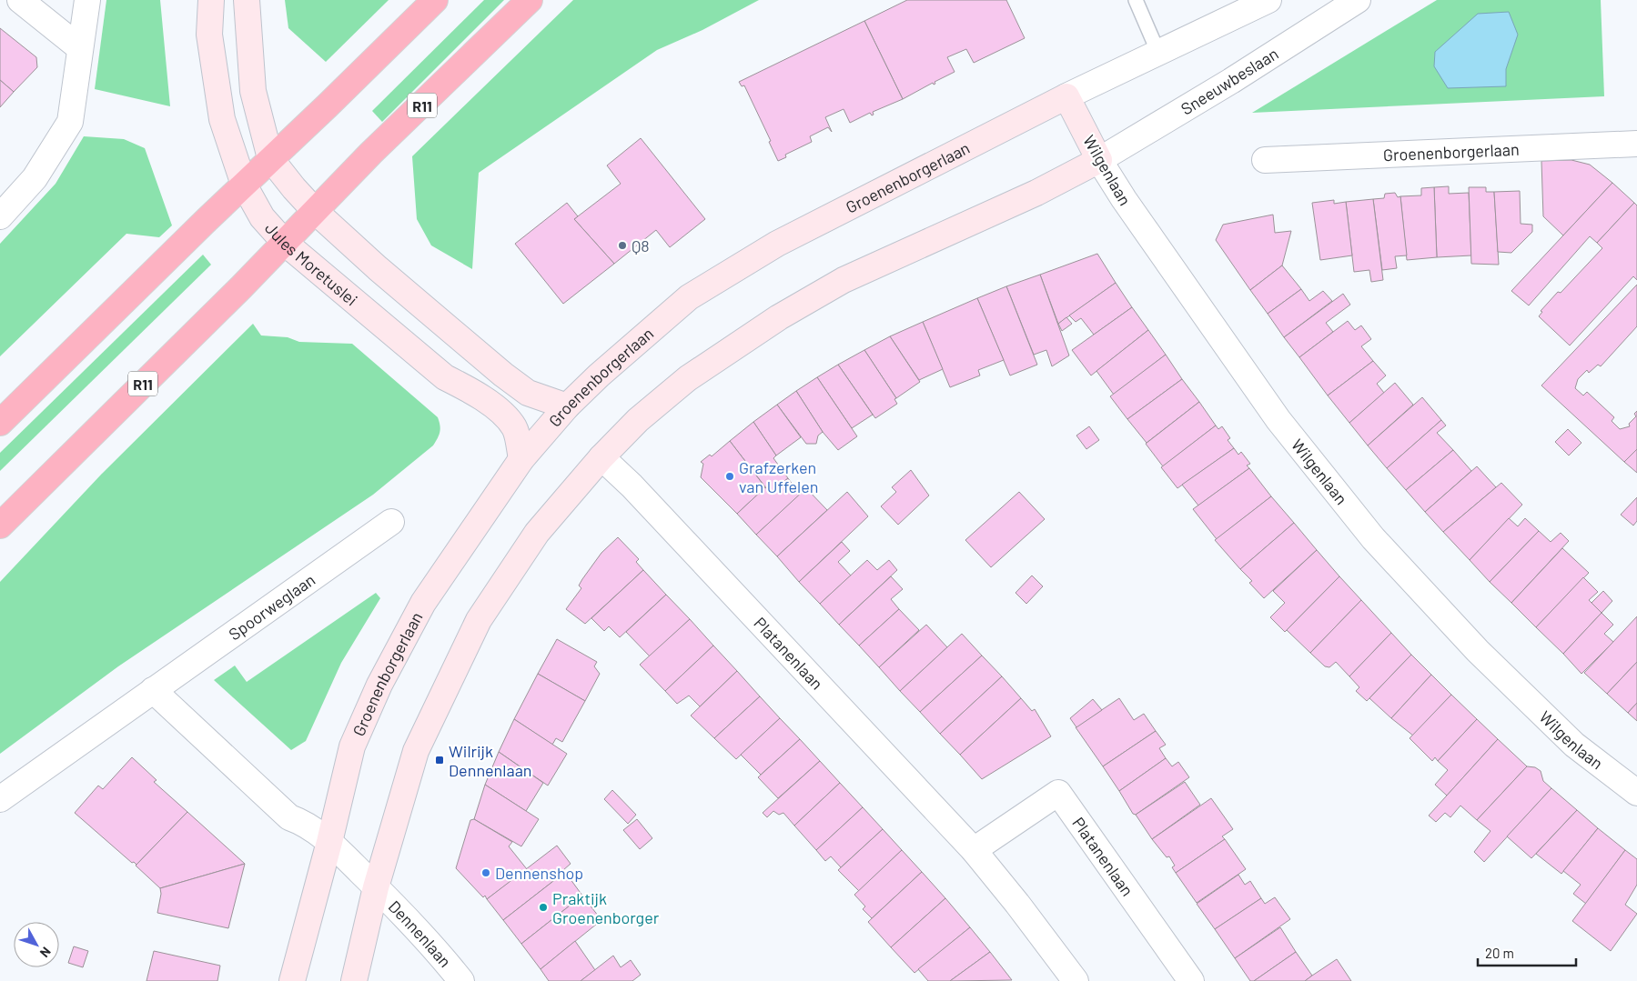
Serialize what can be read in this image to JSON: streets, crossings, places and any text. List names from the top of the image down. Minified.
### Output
{"streets":{"highway":["R11"],"street":["Sneeuwbeslaan","Groenenborgerlaan","Wilgenlaan","Jules Moretuslei","Spoorweglaan","Platanenlaan","Dennenlaan"]},"crossings":[["Sneeuwbeslaan","Wilgenlaan"],["R11","Jules Moretuslei"],["Groenenborgerlaan","Wilgenlaan"],["Groenenborgerlaan","Jules Moretuslei"]],"places":{"other":["Q8","Grafzerken van Uffelen","Dennenshop","Praktijk Groenenborger"],"transit":["Wilrijk Dennenlaan"]},"scale_bar":"20 m","north":"bottom right"}
